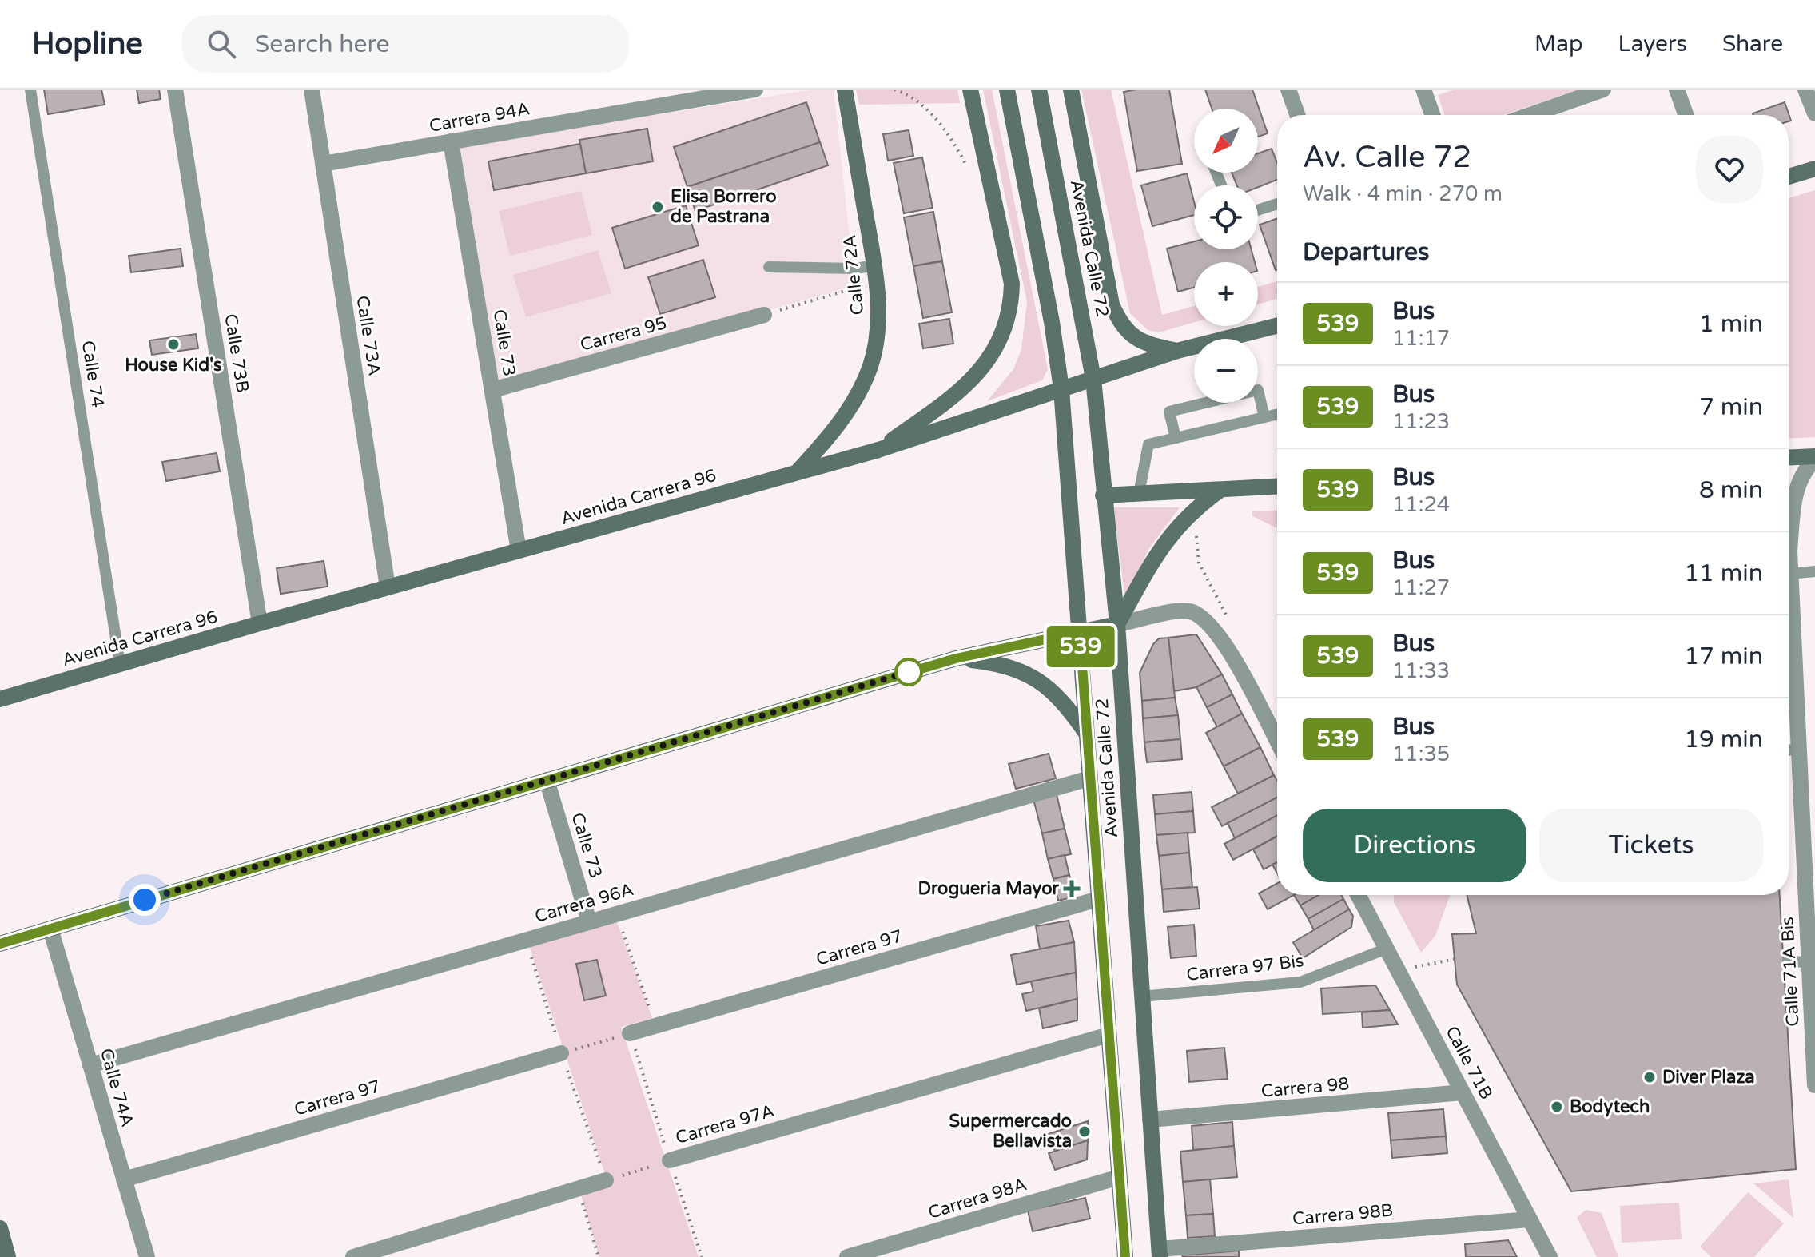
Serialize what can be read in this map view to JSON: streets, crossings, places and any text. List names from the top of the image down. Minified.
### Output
{"streets":{"main road":["Avenida Calle 72","Calle 72A","Avenida Carrera 96"],"street":["Carrera 94A","Carrera 95","Calle 73A","Calle 73","Calle 73B","Carrera 96A","Carrera 97","Calle 71A Bis","Calle 71B","Calle 74A","Carrera 98","Carrera 97A","Carrera 98A","Carrera 98B"],"lane":["Calle 74","Carrera 97 Bis"]},"crossings":[["Carrera 94A","Calle 73A"],["Carrera 94A","Calle 73"],["Avenida Calle 72","Avenida Carrera 96"],["Avenida Calle 72","Carrera 96A"],["Avenida Calle 72","Carrera 97"],["Avenida Calle 72","Carrera 97 Bis"],["Avenida Calle 72","Carrera 98"],["Avenida Calle 72","Carrera 97A"],["Avenida Calle 72","Carrera 98A"],["Avenida Calle 72","Carrera 98B"],["Calle 72A","Avenida Carrera 96"],["Carrera 95","Calle 73"],["Calle 73A","Avenida Carrera 96"],["Calle 73","Avenida Carrera 96"],["Calle 73","Carrera 96A"],["Calle 73B","Avenida Carrera 96"],["Calle 74","Avenida Carrera 96"],["Carrera 96A","Calle 74A"],["Carrera 97","Calle 74A"],["Carrera 97 Bis","Calle 71B"],["Calle 71B","Carrera 98"],["Calle 71B","Carrera 98B"]],"places":{"other":["Elisa Borrero de Pastrana","House Kid's","Diver Plaza","Bodytech","Supermercado Bellavista"],"health":["Drogueria Mayor"]},"lines":["bus line 539"],"north":"bottom left","page":{"header":"Hopline","search":"Search here","nav":["Map","Layers","Share"],"on_map":"539","map_buttons":["+","−"],"heading":[["Av. Calle 72","Walk · 4 min · 270 m"],"Departures"],"list":[{"mark":"539","name":"Bus","note":"11:17","value":"1 min"},{"mark":"539","name":"Bus","note":"11:23","value":"7 min"},{"mark":"539","name":"Bus","note":"11:24","value":"8 min"},{"mark":"539","name":"Bus","note":"11:27","value":"11 min"},{"mark":"539","name":"Bus","note":"11:33","value":"17 min"},{"mark":"539","name":"Bus","note":"11:35","value":"19 min"}],"buttons":["Directions","Tickets"]}}
